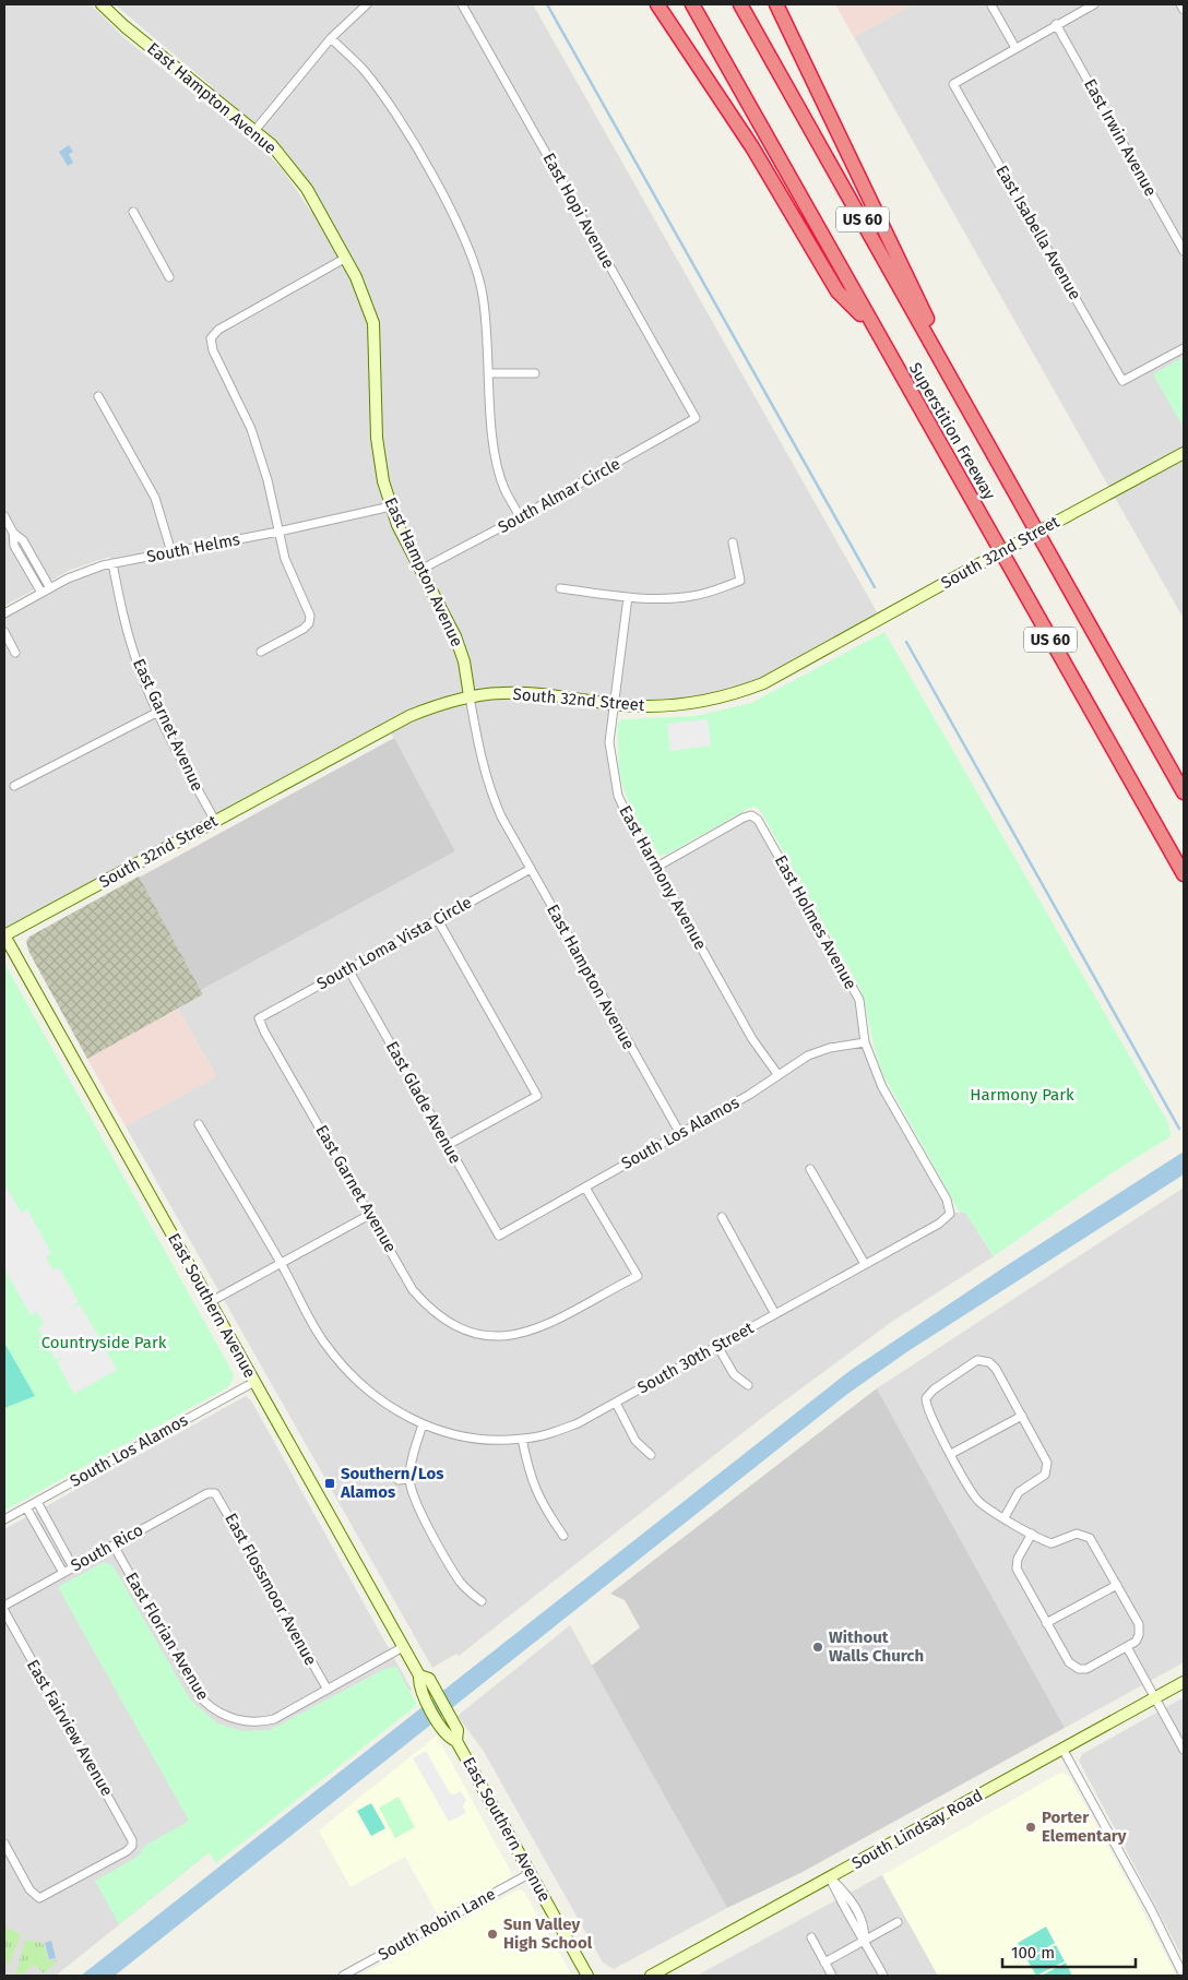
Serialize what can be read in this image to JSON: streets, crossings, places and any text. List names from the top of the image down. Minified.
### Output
{"streets":{"highway":["US 60","Superstition Freeway"],"street":["East Hampton Avenue","East Irwin Avenue","East Hopi Avenue","East Isabella Avenue","South Almar Circle","South Helms","South 32nd Street","East Garnet Avenue","East Harmony Avenue","East Holmes Avenue","South Loma Vista Circle","East Glade Avenue","South Los Alamos","East Southern Avenue","South 30th Street","South Rico","East Flossmoor Avenue","East Florian Avenue","East Fairview Avenue","South Lindsay Road","South Robin Lane"]},"crossings":[["East Hampton Avenue","South Almar Circle"],["East Hampton Avenue","South Helms"],["East Hampton Avenue","South 32nd Street"],["East Hampton Avenue","South Loma Vista Circle"],["East Hampton Avenue","South Los Alamos"],["East Hopi Avenue","South Almar Circle"],["South Helms","East Garnet Avenue"],["South 32nd Street","East Garnet Avenue"],["South 32nd Street","East Harmony Avenue"],["South 32nd Street","East Southern Avenue"],["East Garnet Avenue","South Loma Vista Circle"],["East Garnet Avenue","South Los Alamos"],["East Harmony Avenue","East Holmes Avenue"],["East Harmony Avenue","South Los Alamos"],["East Holmes Avenue","South Los Alamos"],["East Holmes Avenue","South 30th Street"],["South Loma Vista Circle","East Glade Avenue"],["East Glade Avenue","South Los Alamos"],["South Los Alamos","East Southern Avenue"],["East Southern Avenue","South Robin Lane"],["South Rico","East Flossmoor Avenue"],["South Rico","East Florian Avenue"],["East Flossmoor Avenue","East Florian Avenue"]],"parks":["Harmony Park","Countryside Park"],"places":{"transit":["Southern/Los Alamos"],"other":["Without Walls Church","Porter Elementary","Sun Valley High School"]},"scale_bar":"100 m"}
